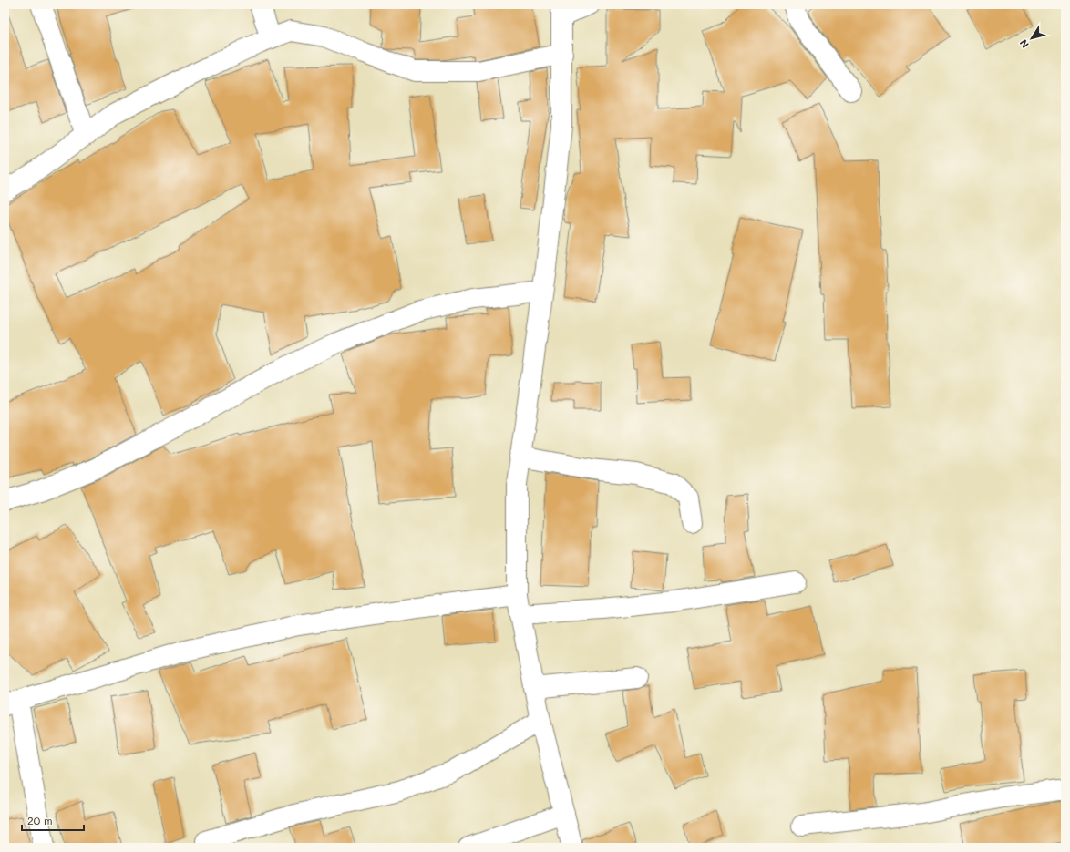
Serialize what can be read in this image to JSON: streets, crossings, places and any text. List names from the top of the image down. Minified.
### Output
{"scale_bar":"20 m","north":"bottom left"}
